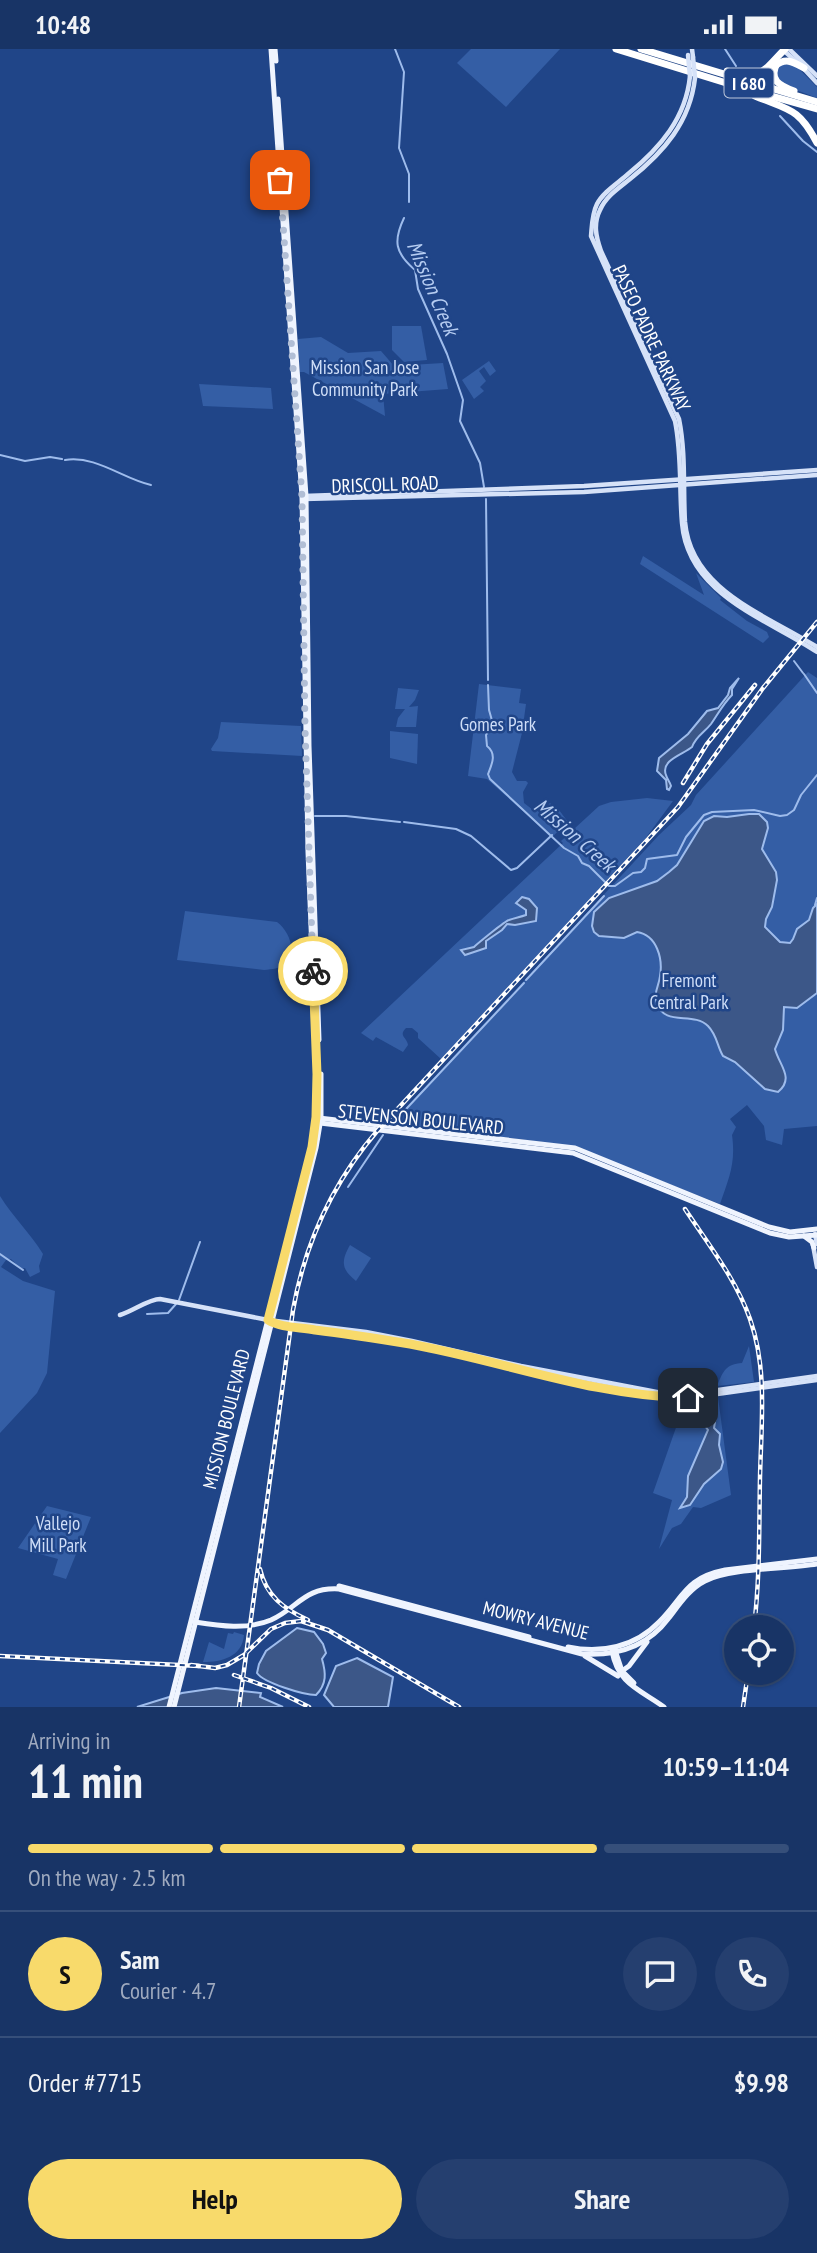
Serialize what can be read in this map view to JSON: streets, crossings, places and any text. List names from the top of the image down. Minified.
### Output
{"streets":{"highway":["I 680"],"main road":["PASEO PADRE PARKWAY","DRISCOLL ROAD","STEVENSON BOULEVARD","MISSION BOULEVARD","MOWRY AVENUE"]},"crossings":[["PASEO PADRE PARKWAY","DRISCOLL ROAD"],["DRISCOLL ROAD","MISSION BOULEVARD"],["STEVENSON BOULEVARD","MISSION BOULEVARD"],["MISSION BOULEVARD","MOWRY AVENUE"]],"water":["Mission Creek"],"parks":["Mission San Jose Community Park","Gomes Park","Fremont Central Park","Vallejo Mill Park"],"page":{"status":"10:48","heading":["11 min","Arriving in","10:59–11:04"],"panel":["Sam","Courier · 4.7","Order #7715","$9.98"],"bar":"On the way · 2.5 km","round":"S","buttons":["Help","Share"]}}
